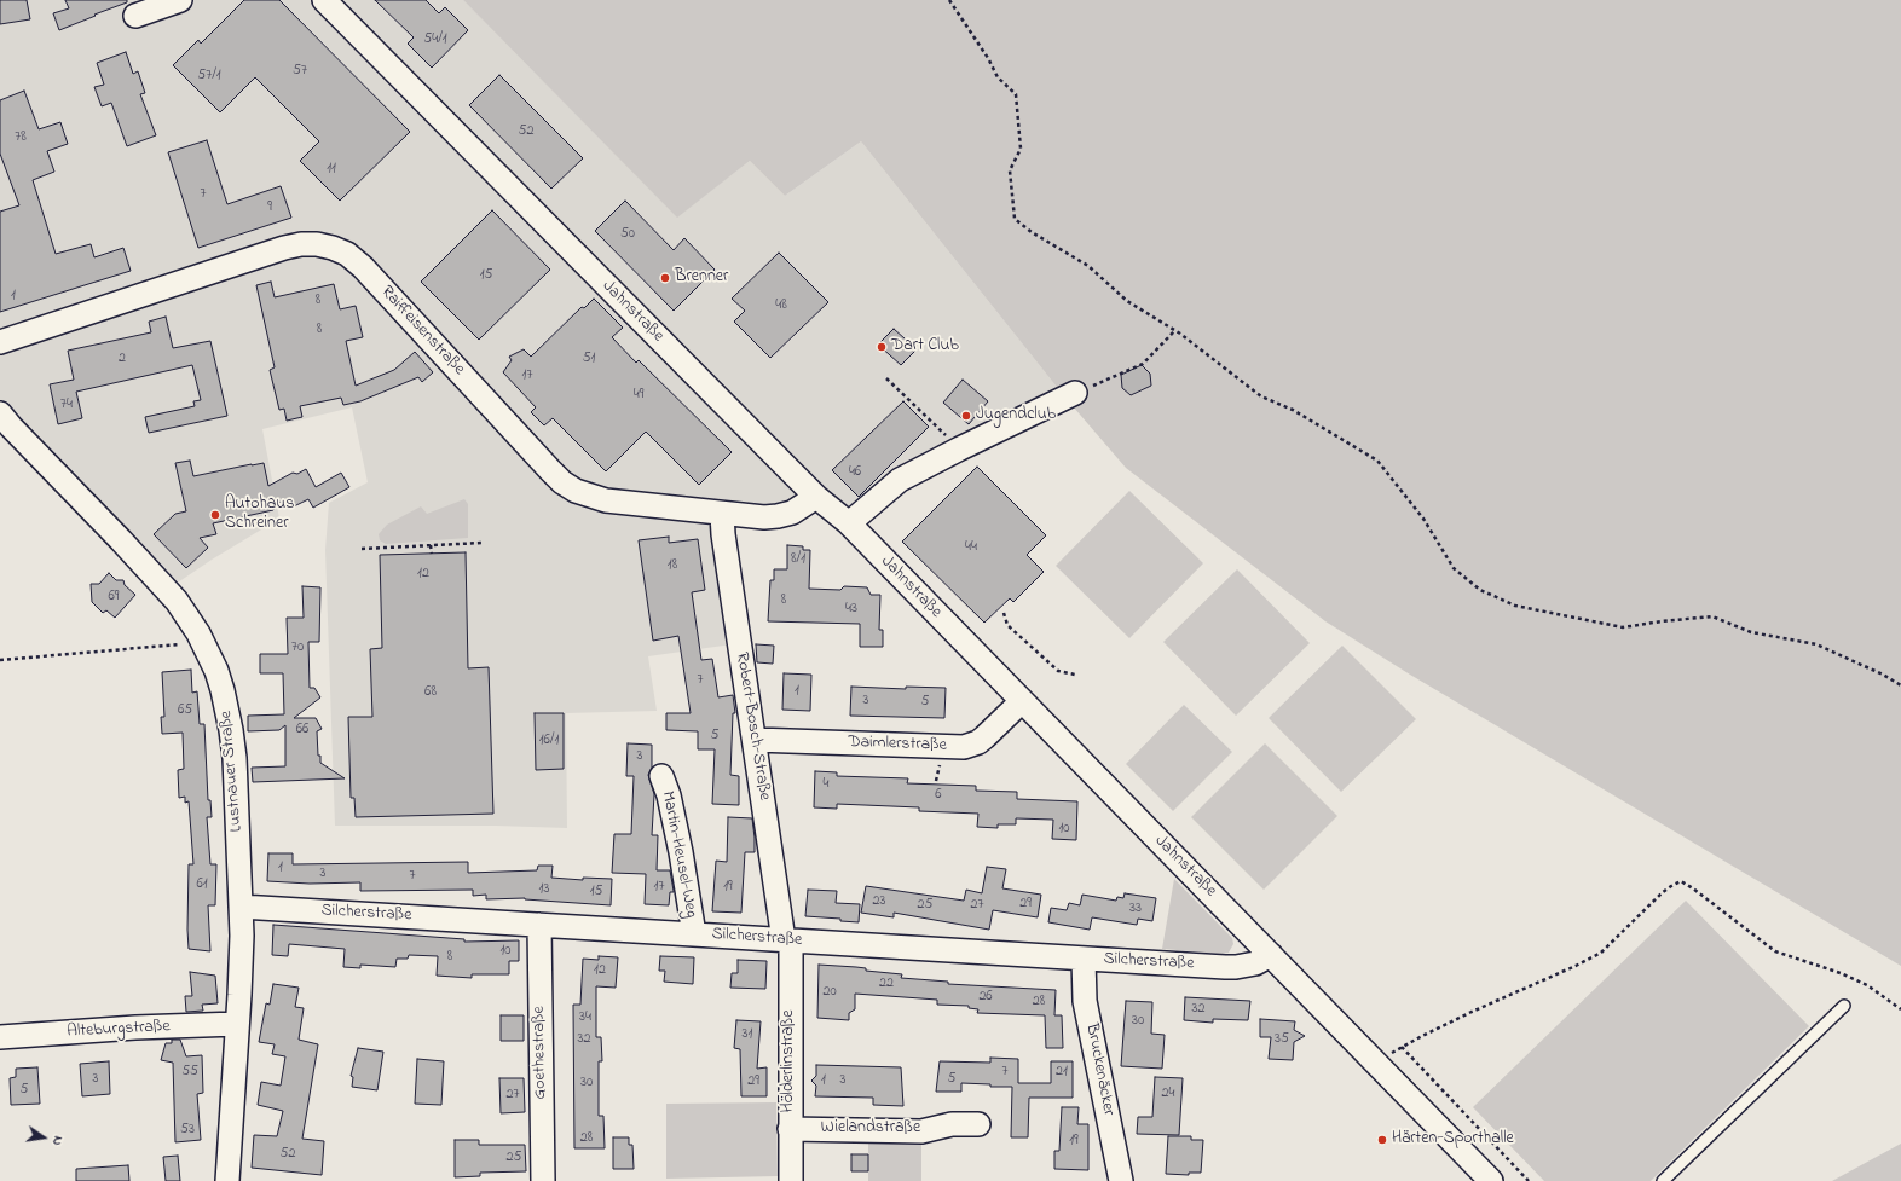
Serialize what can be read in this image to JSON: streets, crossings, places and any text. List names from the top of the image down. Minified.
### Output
{"streets":{"street":["Jahnstraße","Raiffeisenstraße","Robert-Bosch-Straße","Daimlerstraße","Lustnauer Straße","Martin-Heusel-Weg","Silcherstraße","Alteburgstraße","Goethestraße","Hölderlinstraße","Bruckenäcker","Wielandstraße"]},"crossings":[["Jahnstraße","Raiffeisenstraße"],["Jahnstraße","Daimlerstraße"],["Jahnstraße","Silcherstraße"],["Raiffeisenstraße","Robert-Bosch-Straße"],["Robert-Bosch-Straße","Daimlerstraße"],["Robert-Bosch-Straße","Silcherstraße"],["Robert-Bosch-Straße","Hölderlinstraße"],["Lustnauer Straße","Silcherstraße"],["Lustnauer Straße","Alteburgstraße"],["Martin-Heusel-Weg","Silcherstraße"],["Silcherstraße","Goethestraße"],["Silcherstraße","Hölderlinstraße"],["Silcherstraße","Bruckenäcker"],["Hölderlinstraße","Wielandstraße"]],"places":["Brenner","Dart Club","Jugendclub","Autohaus Schreiner","Härten-Sporthalle"],"house_numbers":["54/1","57","57/1","52","78","11","7","9","50","15","1","8","48","8","2","51","17","49","74","46","44","8/1","18","12","69","8","43","70","7","1","68","3","5","65","66","5","16/1","3","4","6","10","1","3","7","61","17","19","13","15","23","29","25","27","33","10","8","12","22","20","26","28","32","34","30","31","32","35","55","7","21","3","5","1","3","29","30","5","24","27","53","28","19","52","25"],"north":"right"}
